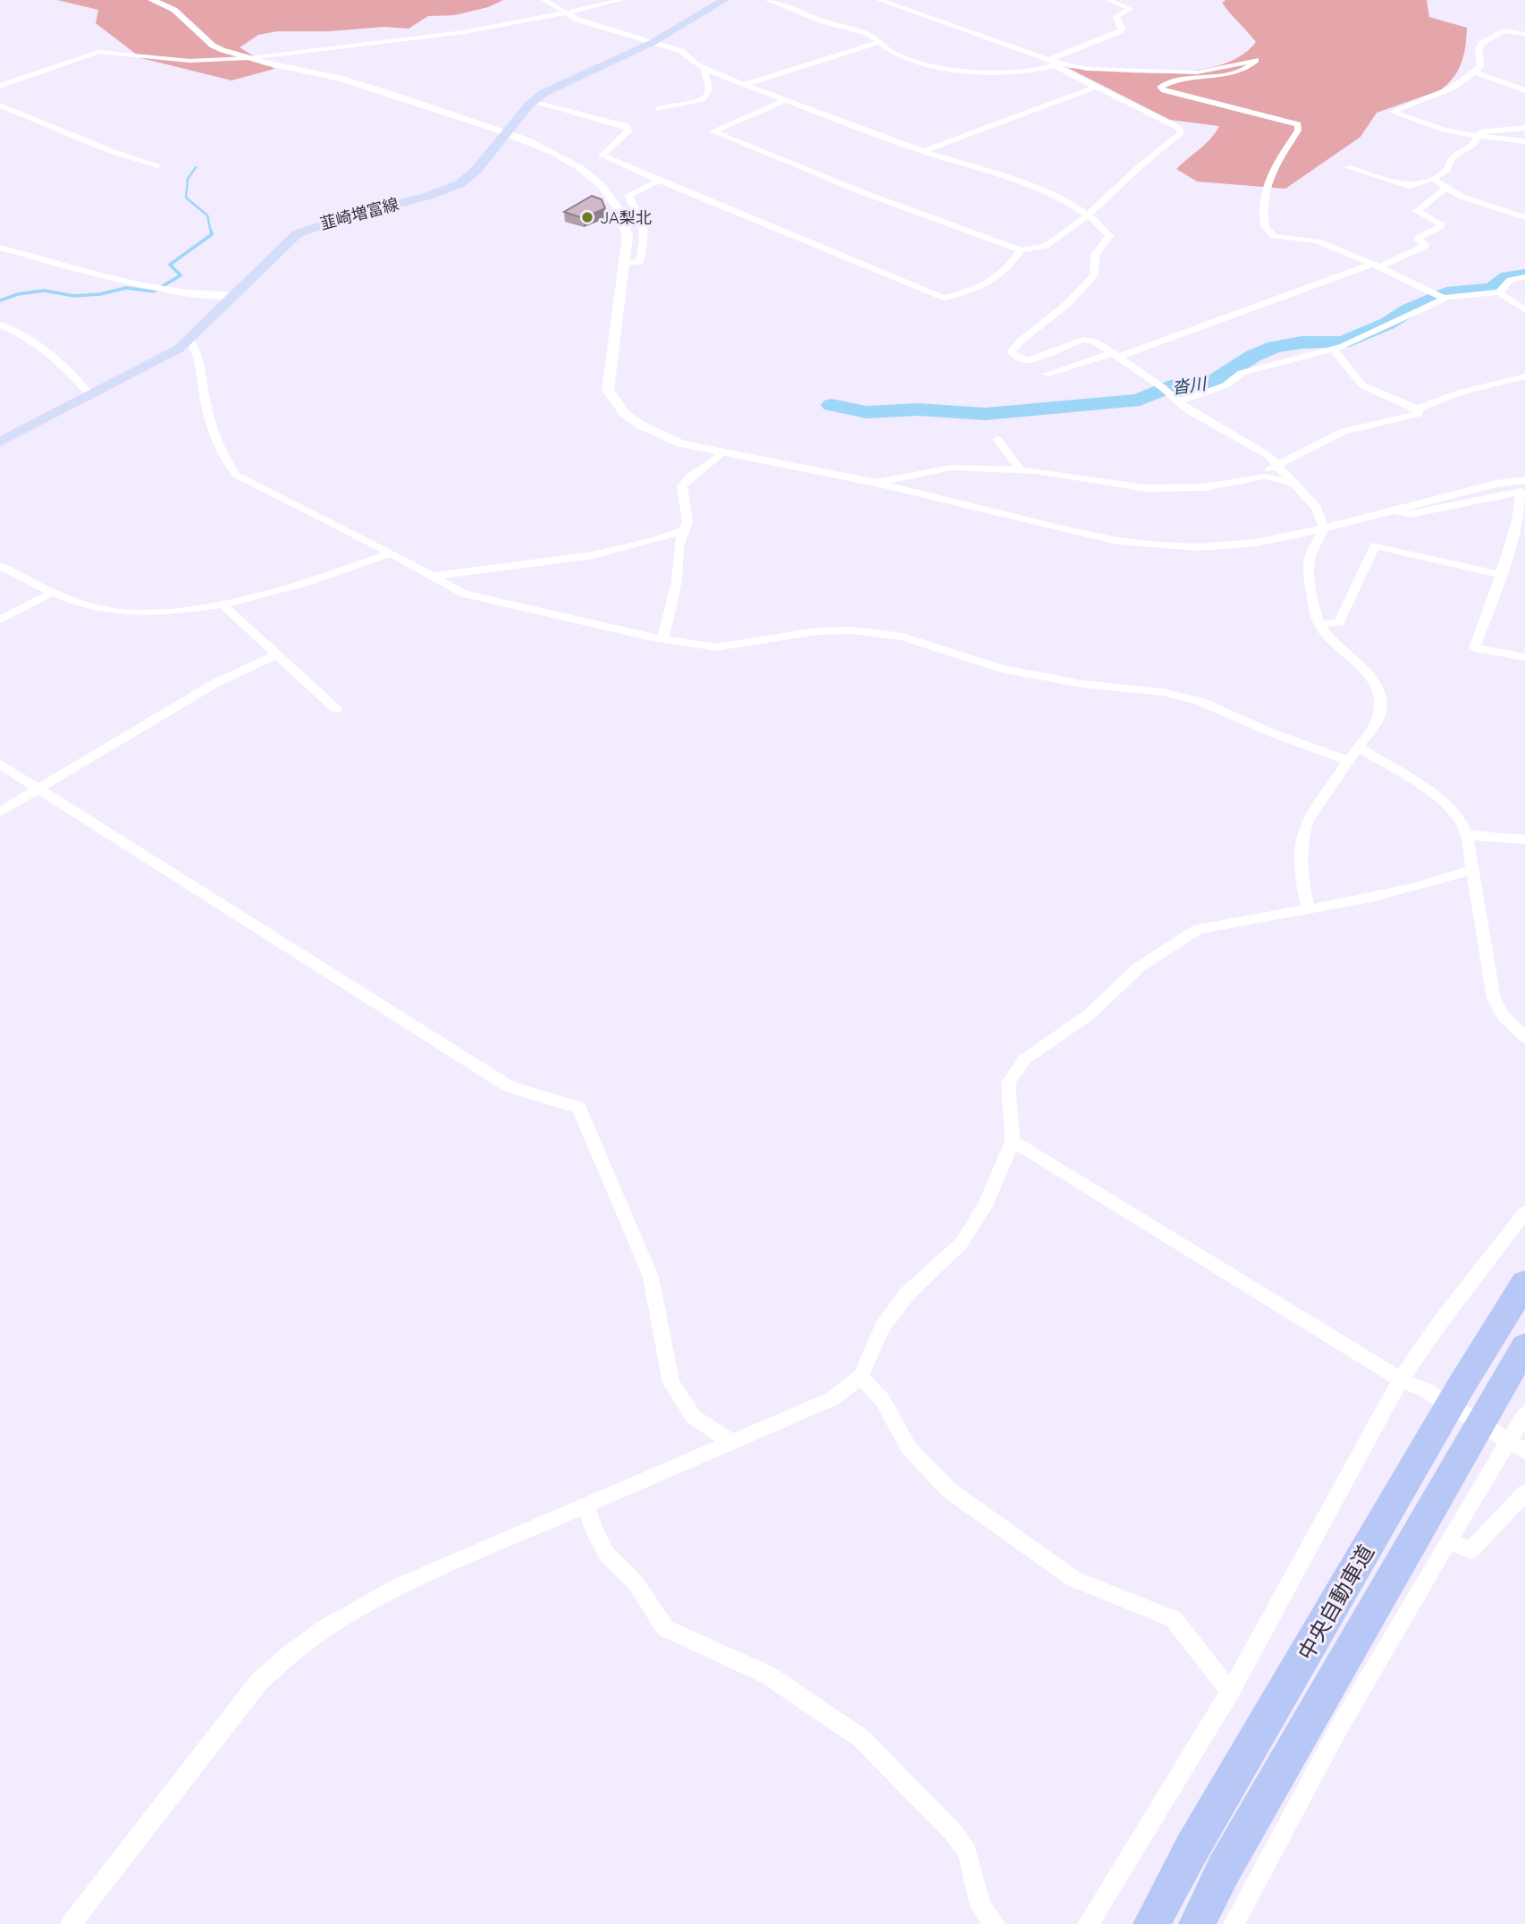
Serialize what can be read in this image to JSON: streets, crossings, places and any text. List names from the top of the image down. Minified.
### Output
{"streets":{"highway":["中央自動車道"],"main road":["韮崎増富線"]},"water":["沓川"],"places":["JA梨北"]}
